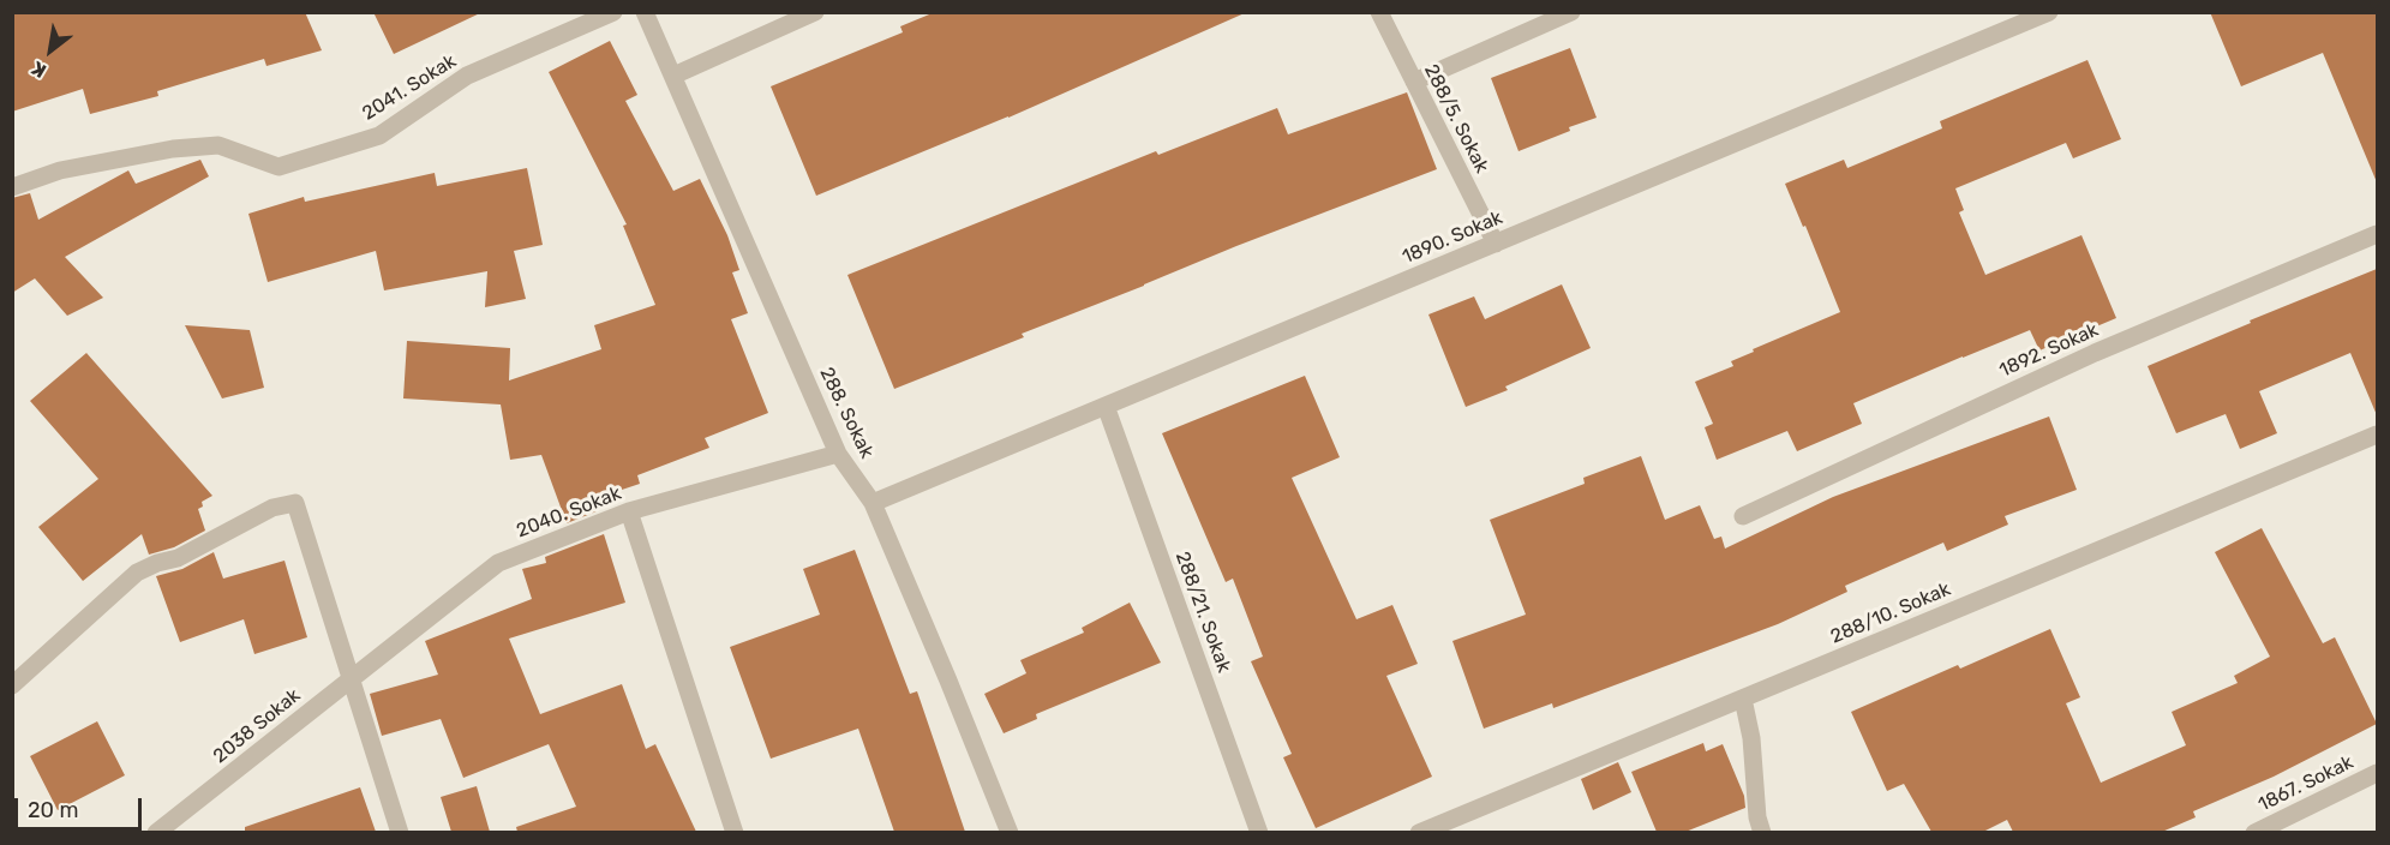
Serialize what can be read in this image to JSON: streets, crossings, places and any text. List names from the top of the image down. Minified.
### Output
{"streets":{"street":["2041. Sokak","288/5. Sokak","1890. Sokak","1892. Sokak","288. Sokak","2040. Sokak","288/21. Sokak","288/10. Sokak","2038 Sokak","1867. Sokak"]},"crossings":[["288/5. Sokak","1890. Sokak"],["1890. Sokak","288. Sokak"],["1890. Sokak","288/21. Sokak"],["288. Sokak","2040. Sokak"],["2040. Sokak","2038 Sokak"]],"scale_bar":"20 m","north":"bottom left"}
